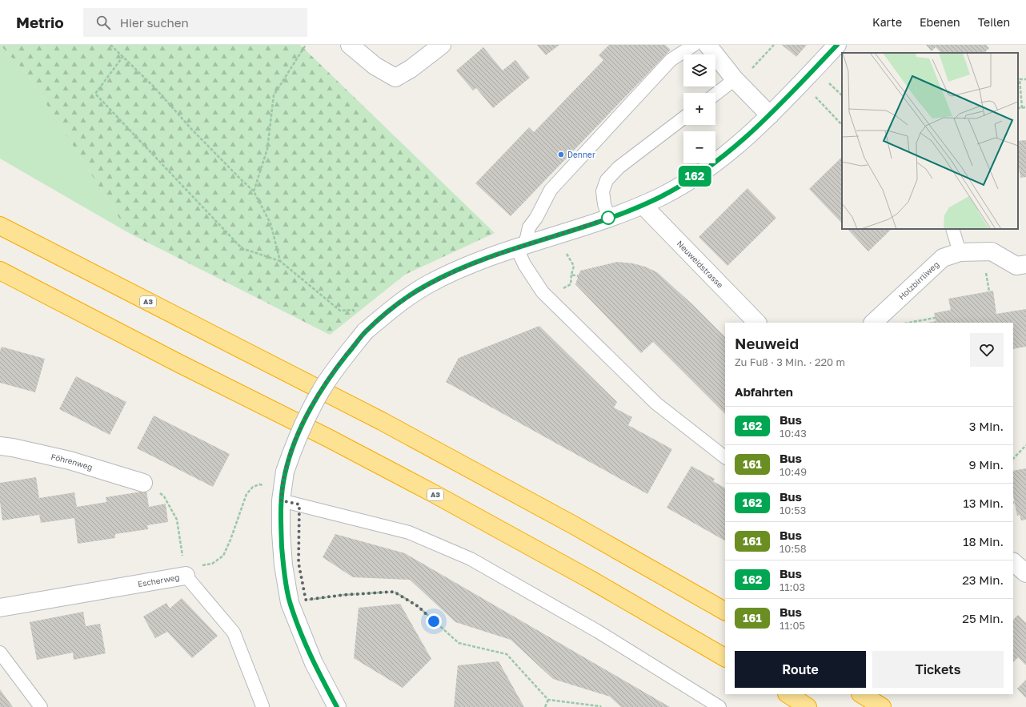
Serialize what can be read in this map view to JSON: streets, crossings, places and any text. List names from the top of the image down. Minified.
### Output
{"streets":{"highway":["A3"],"street":["Neuweidstrasse","Holzbirrliweg","Föhrenweg","Escherweg"]},"places":["Denner"],"lines":["bus line 162"],"page":{"header":"Metrio","search":"Hier suchen","nav":["Karte","Ebenen","Teilen"],"on_map":"162","map_buttons":["+","−"],"heading":[["Neuweid","Zu Fuß · 3 Min. · 220 m"],"Abfahrten"],"list":[{"mark":"162","name":"Bus","note":"10:43","value":"3 Min."},{"mark":"161","name":"Bus","note":"10:49","value":"9 Min."},{"mark":"162","name":"Bus","note":"10:53","value":"13 Min."},{"mark":"161","name":"Bus","note":"10:58","value":"18 Min."},{"mark":"162","name":"Bus","note":"11:03","value":"23 Min."},{"mark":"161","name":"Bus","note":"11:05","value":"25 Min."}],"buttons":["Route","Tickets"]}}
